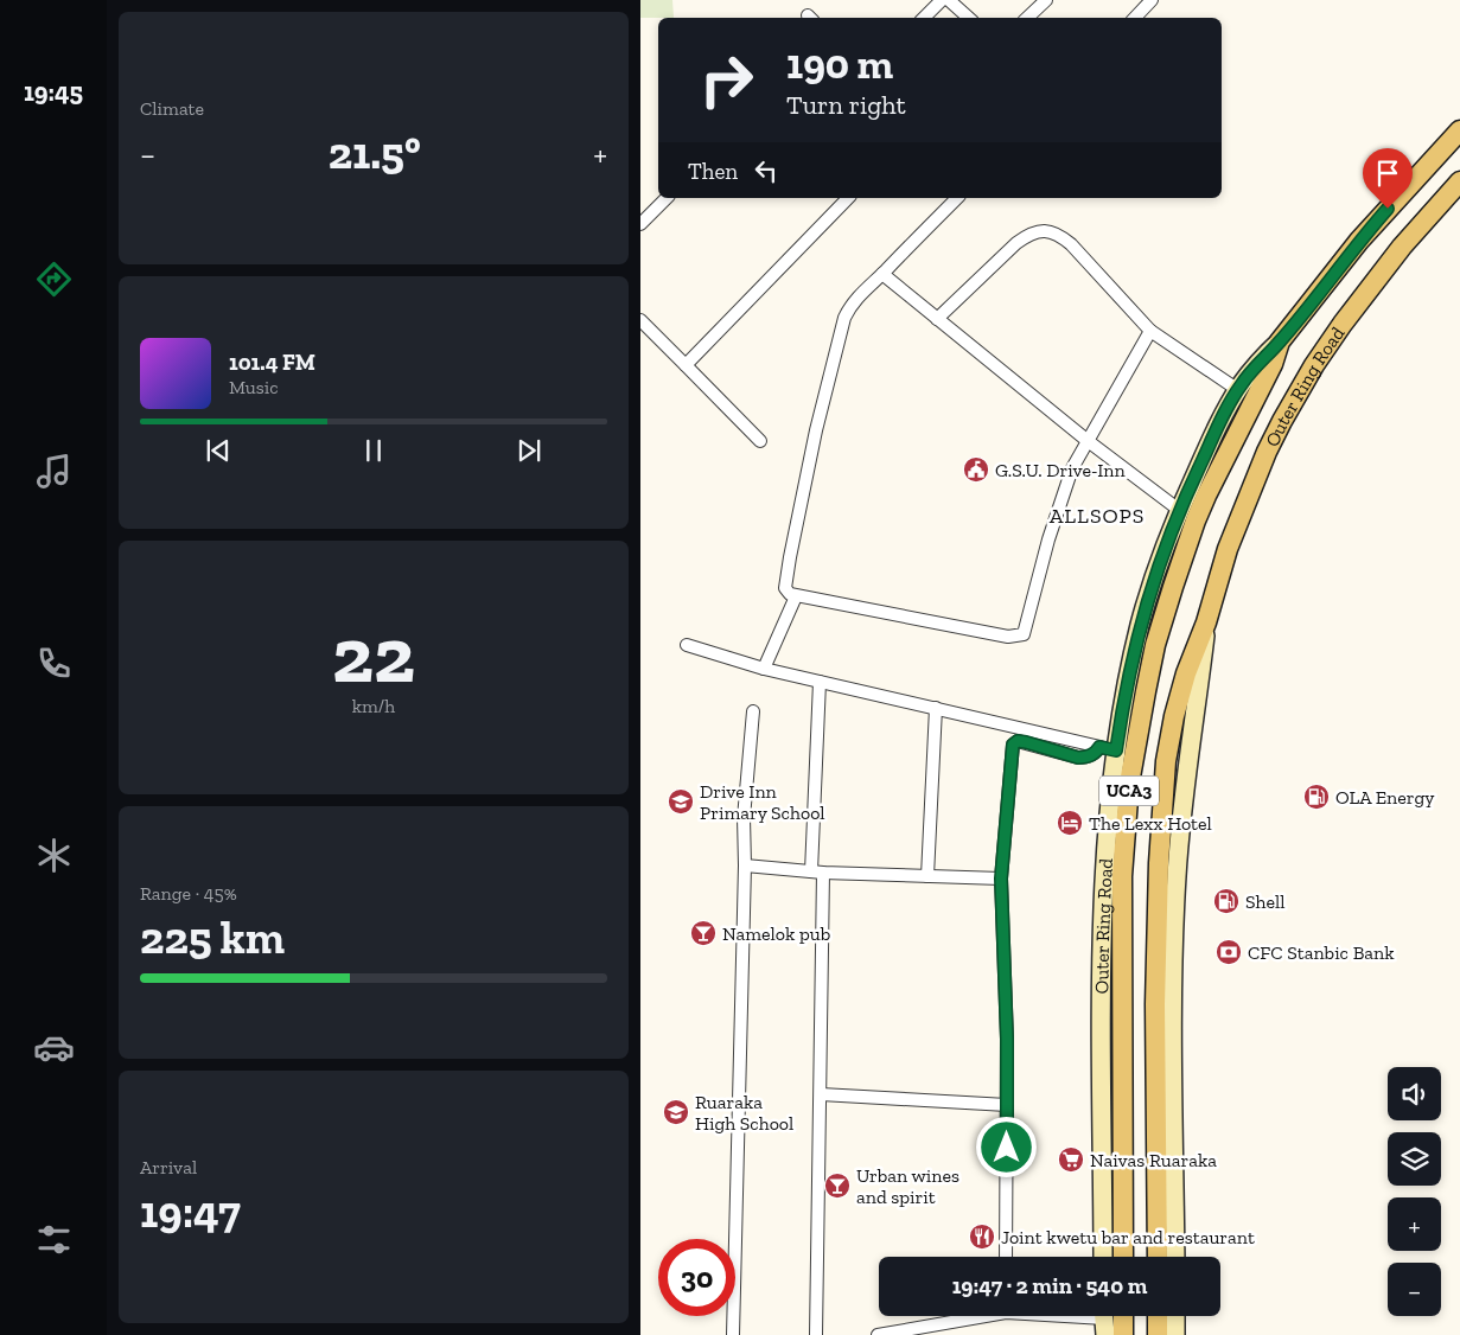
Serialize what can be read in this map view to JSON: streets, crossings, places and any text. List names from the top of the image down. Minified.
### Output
{"streets":{"main road":["Outer Ring Road","UCA3"]},"districts":["ALLSOPS"],"places":{"public building":["G.S.U. Drive-Inn"],"fuel station":["OLA Energy","Shell"],"school or university":["Drive Inn Primary School","Ruaraka High School"],"hotel":["The Lexx Hotel"],"bar":["Namelok pub","Urban wines and spirit"],"bank":["CFC Stanbic Bank"],"supermarket":["Naivas Ruaraka"],"restaurant":["Joint kwetu bar and restaurant"]},"page":{"tabs":"19:45","tile":["Climate",["22","km/h"],["Range · 45%","225 km"],["Arrival","19:47"]],"turn":["190 m","Turn right"],"heat":["−","21.5°","+"],"then":"Then","song":["101.4 FM","Music"],"map_buttons":["+","−"],"limit":"30","trip":"19:47 · 2 min · 540 m"}}
